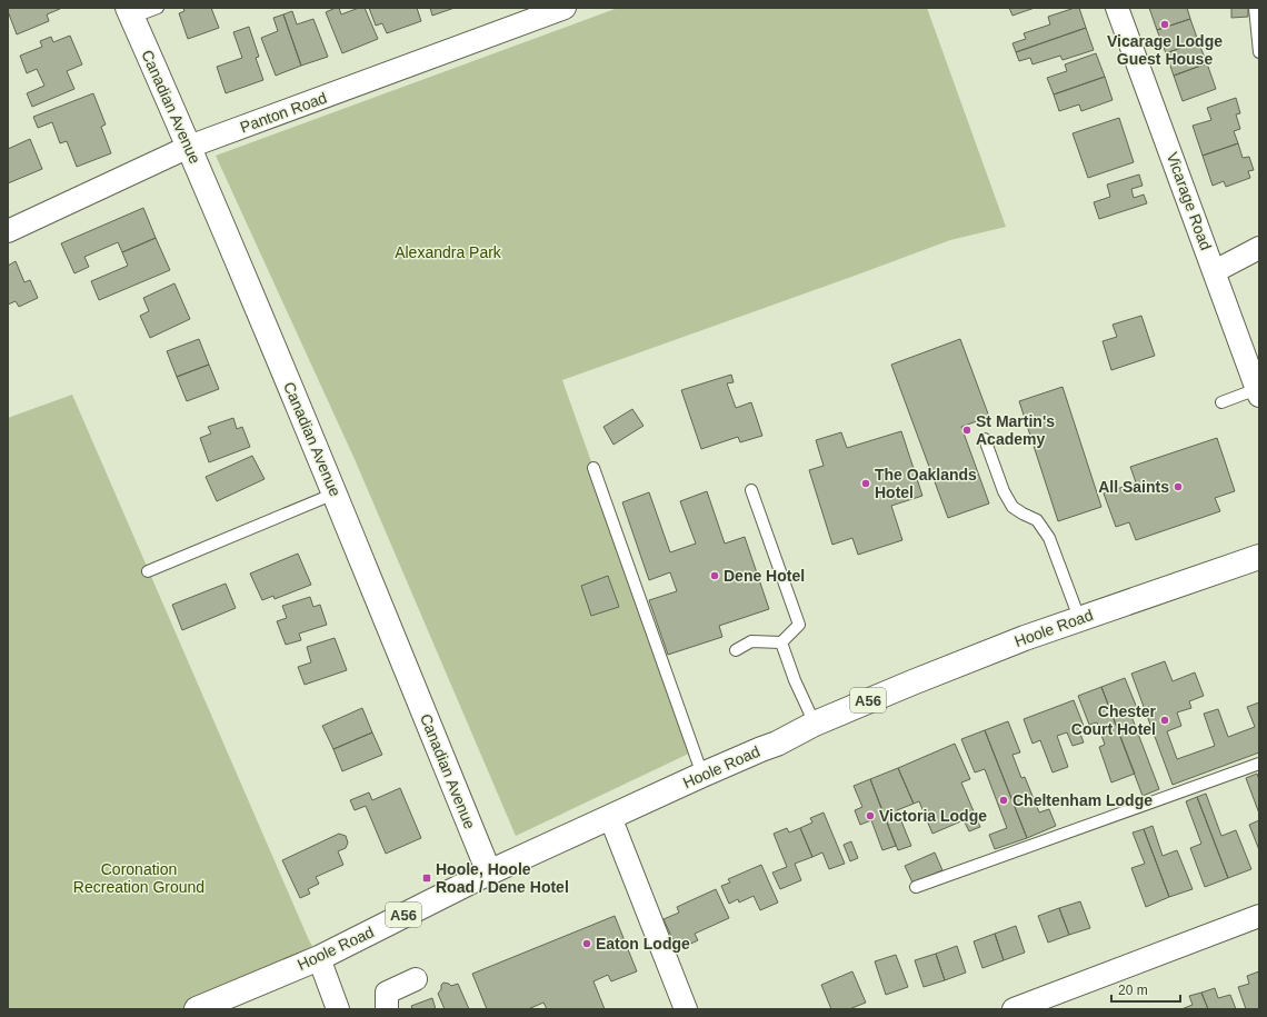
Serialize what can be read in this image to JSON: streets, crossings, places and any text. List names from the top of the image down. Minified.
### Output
{"streets":{"main road":["Canadian Avenue","Hoole Road","A56"],"street":["Panton Road","Vicarage Road"]},"crossings":[["Canadian Avenue","Panton Road"],["Canadian Avenue","Hoole Road"]],"parks":["Alexandra Park","Coronation Recreation Ground"],"places":{"other":["Vicarage Lodge Guest House","St Martin's Academy","The Oaklands Hotel","All Saints","Dene Hotel","Chester Court Hotel","Cheltenham Lodge","Victoria Lodge","Eaton Lodge"],"transit":["Hoole, Hoole Road / Dene Hotel"]},"scale_bar":"20 m"}
